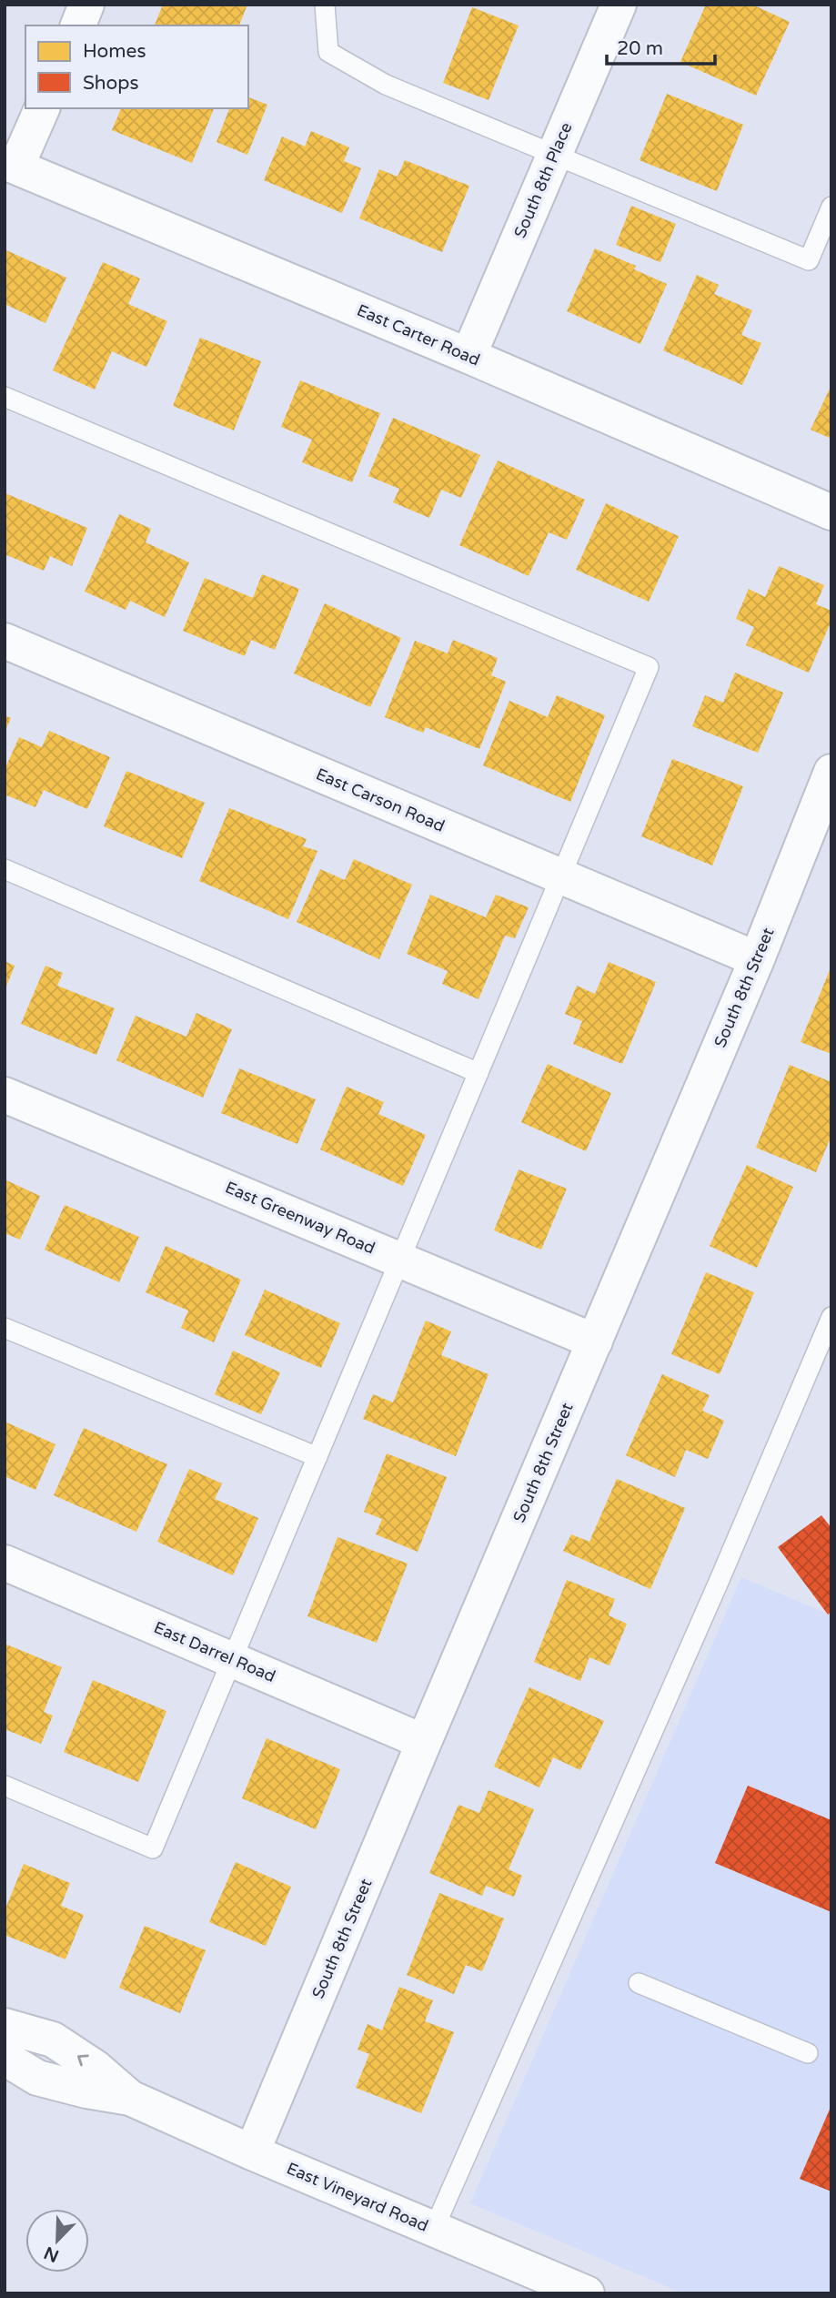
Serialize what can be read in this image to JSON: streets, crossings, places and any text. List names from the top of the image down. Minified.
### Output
{"streets":{"street":["South 8th Place","East Carter Road","East Carson Road","South 8th Street","East Greenway Road","East Darrel Road","East Vineyard Road"]},"crossings":[["South 8th Place","East Carter Road"],["East Carson Road","South 8th Street"],["South 8th Street","East Greenway Road"],["South 8th Street","East Darrel Road"],["South 8th Street","East Vineyard Road"]],"legend":["Homes","Shops"],"scale_bar":"20 m","north":"bottom left"}
